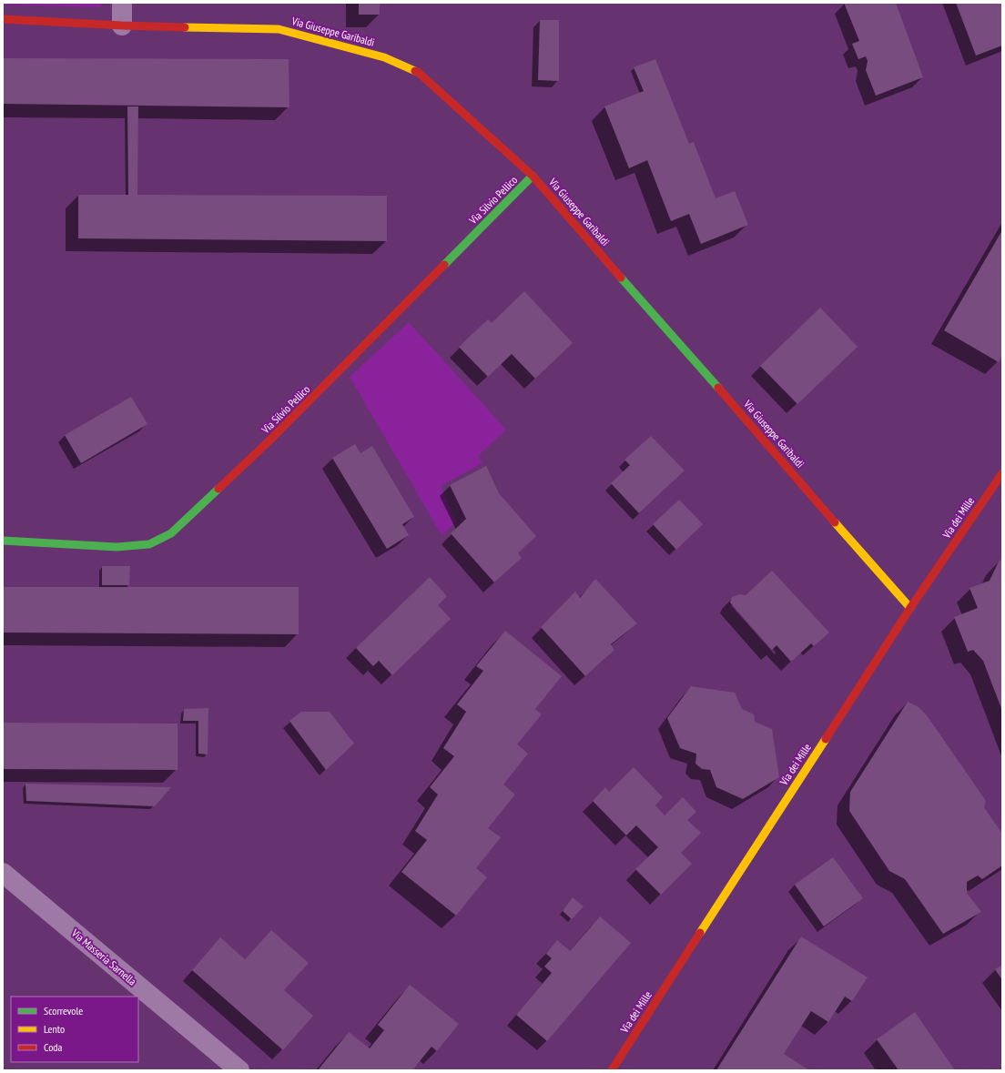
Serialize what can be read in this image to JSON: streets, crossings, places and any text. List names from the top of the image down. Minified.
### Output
{"streets":{"street":["Via Giuseppe Garibaldi","Via Silvio Pellico","Via dei Mille","Via Masseria Sarnella"]},"crossings":[["Via Giuseppe Garibaldi","Via Silvio Pellico"],["Via Giuseppe Garibaldi","Via dei Mille"]],"legend":["Scorrevole","Lento","Coda"]}
